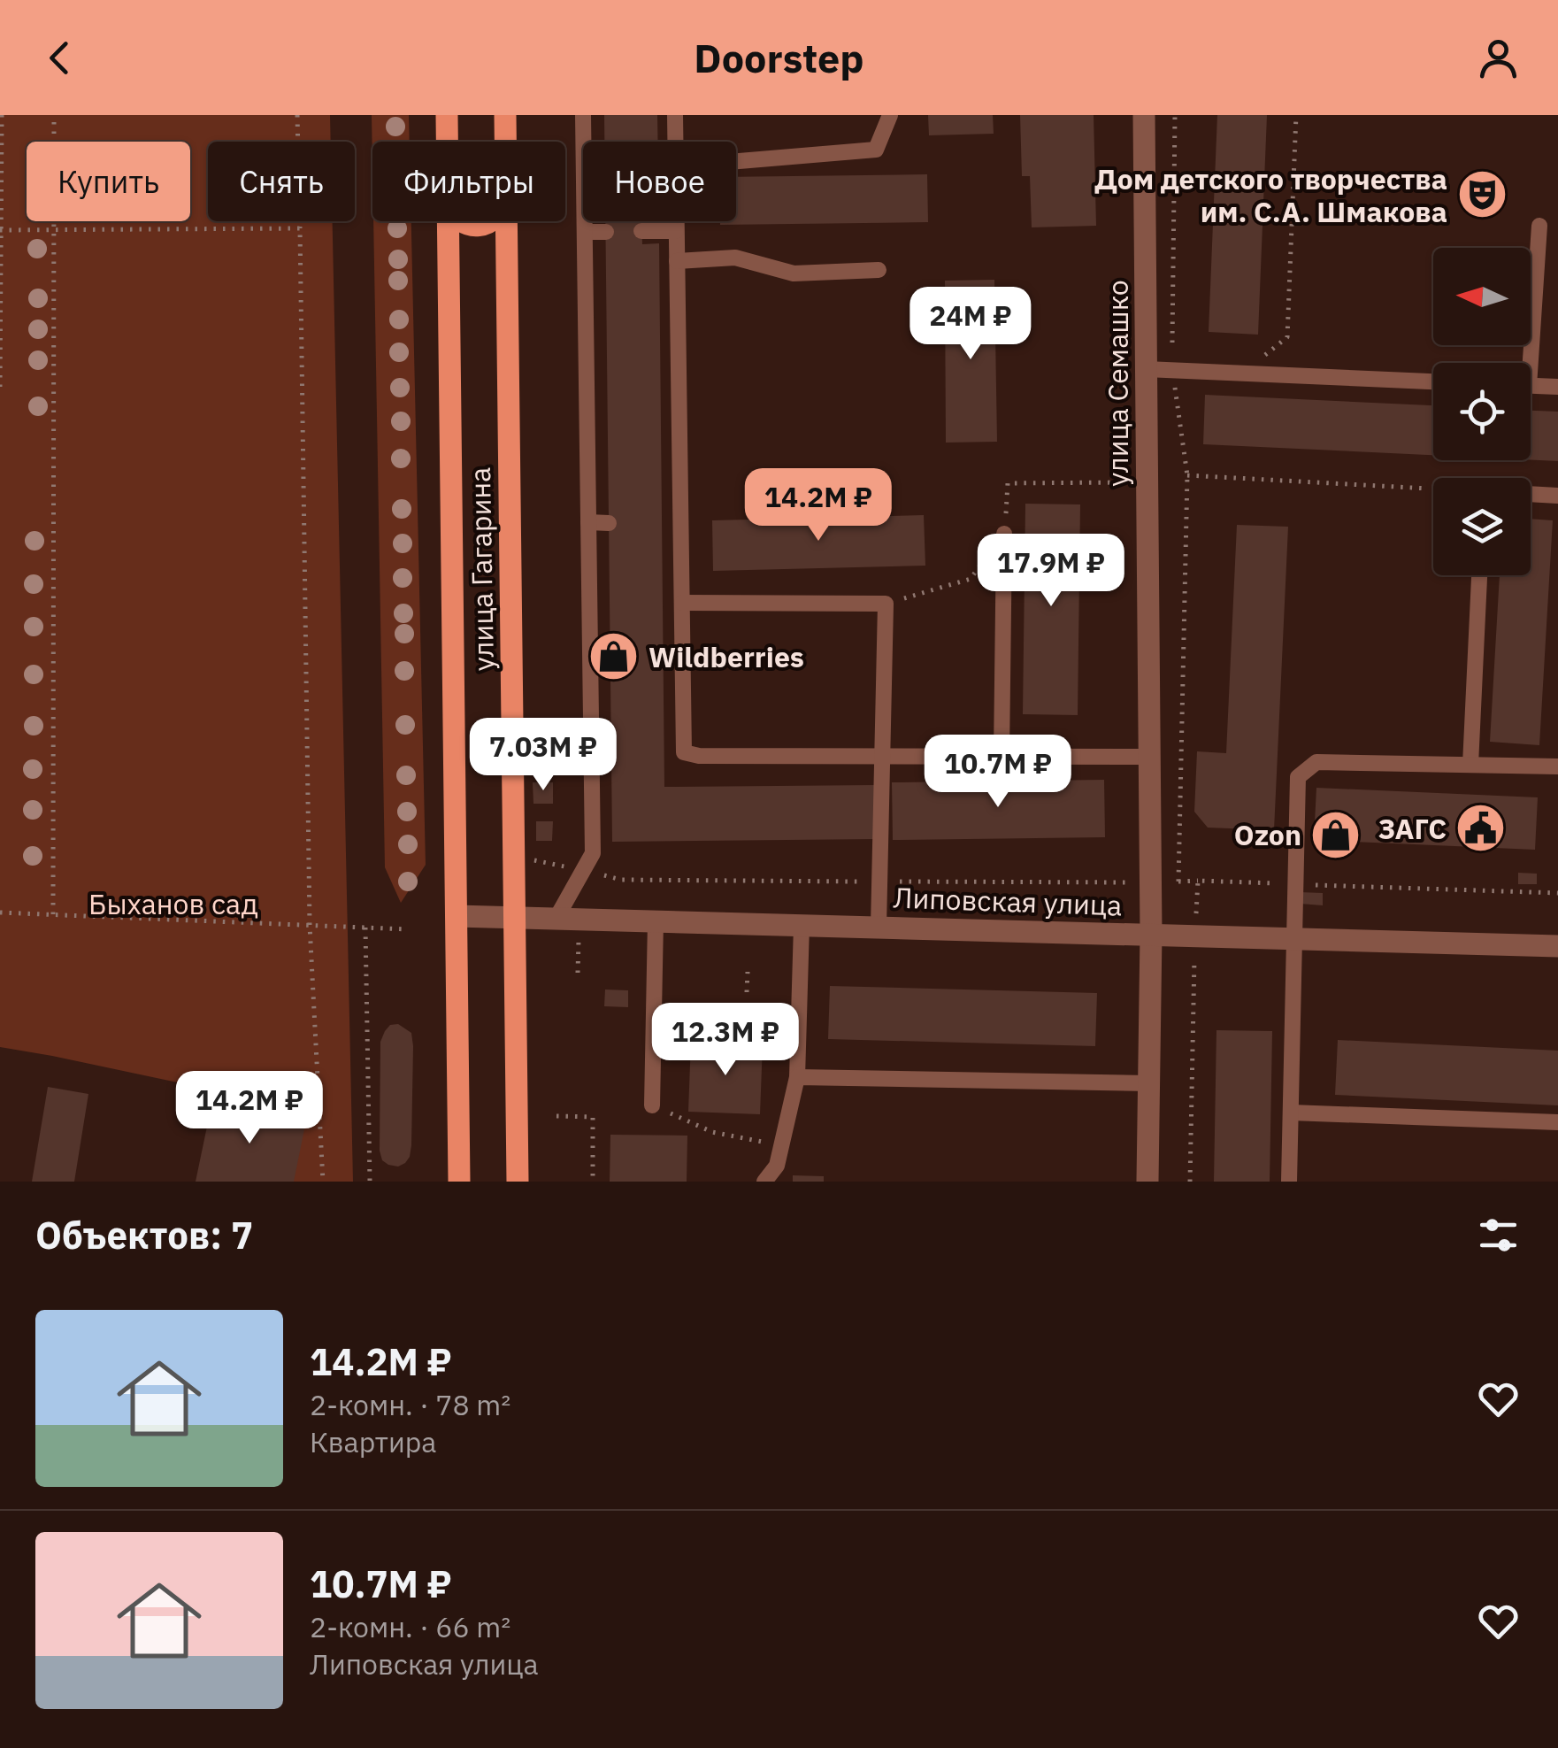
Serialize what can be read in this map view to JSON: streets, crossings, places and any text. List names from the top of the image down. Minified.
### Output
{"streets":{"main road":["улица Гагарина"],"street":["улица Семашко","Липовская улица"]},"crossings":[["улица Семашко","Липовская улица"],["улица Гагарина","Липовская улица"]],"parks":["Быханов сад"],"places":{"theatre":["Дом детского творчества им. С.А. Шмакова"],"shop":["Wildberries","Ozon"],"public building":["ЗАГС"]},"north":"left","page":{"header":"Doorstep","chip":["Купить","Снять","Фильтры","Новое"],"price":["24M ₽","14.2M ₽","17.9M ₽","7.03M ₽","10.7M ₽","12.3M ₽","14.2M ₽"],"heading":"Объектов: 7","list":[{"name":"14.2M ₽","note":"2-комн. · 78 m² · Квартира"},{"name":"10.7M ₽","note":"2-комн. · 66 m² · Липовская улица"}]}}
